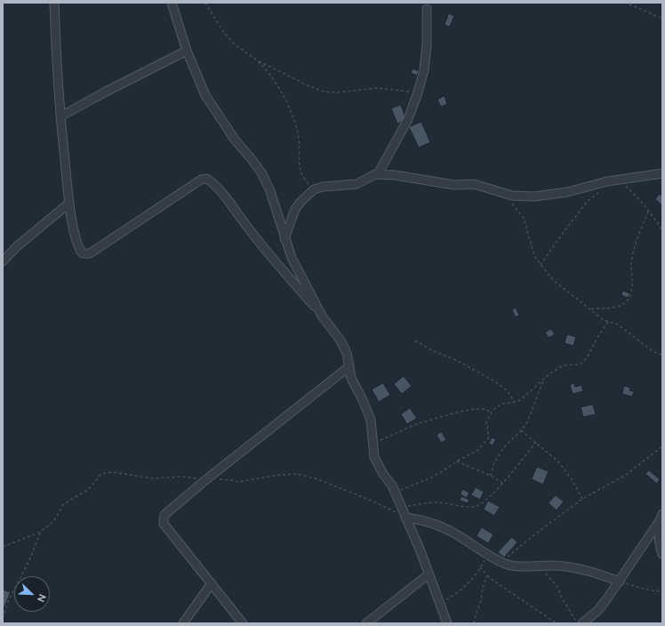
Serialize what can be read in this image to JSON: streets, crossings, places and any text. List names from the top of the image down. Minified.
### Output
{"north":"bottom right"}
